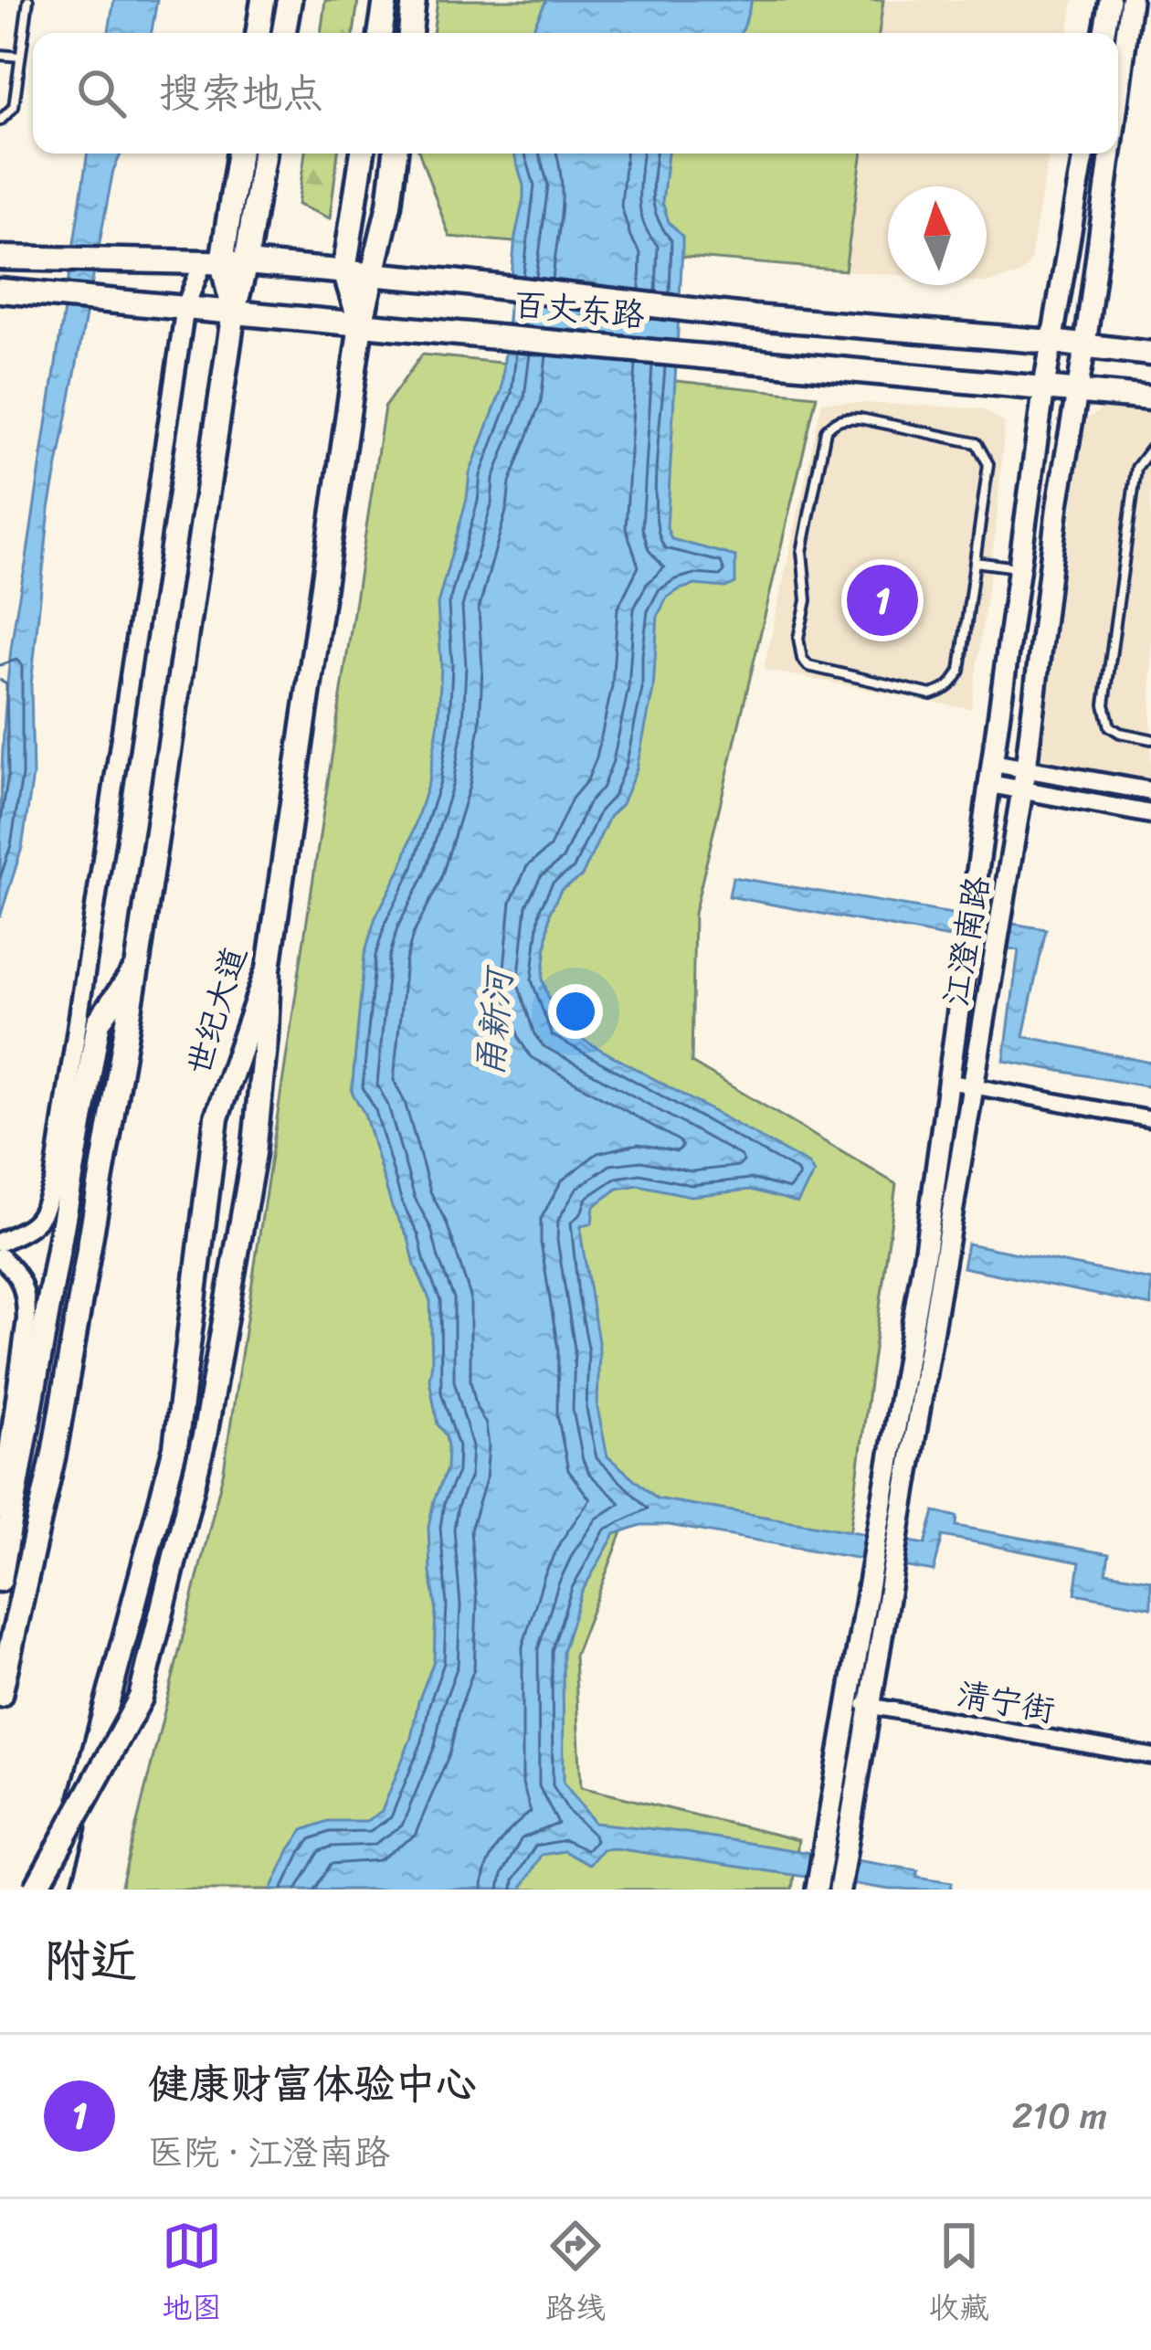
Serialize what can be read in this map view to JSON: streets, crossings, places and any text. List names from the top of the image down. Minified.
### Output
{"streets":{"main road":["百丈东路","江澄南路","世纪大道"],"street":["清宁街"]},"crossings":[["百丈东路","江澄南路"],["百丈东路","世纪大道"],["江澄南路","清宁街"]],"water":["甬新河"],"north":"top","page":{"search":"搜索地点","pins":"1","heading":"附近","list":[{"mark":"1","name":"健康财富体验中心","note":"医院 · 江澄南路","value":"210 m"}],"nav":["地图","路线","收藏"]}}
